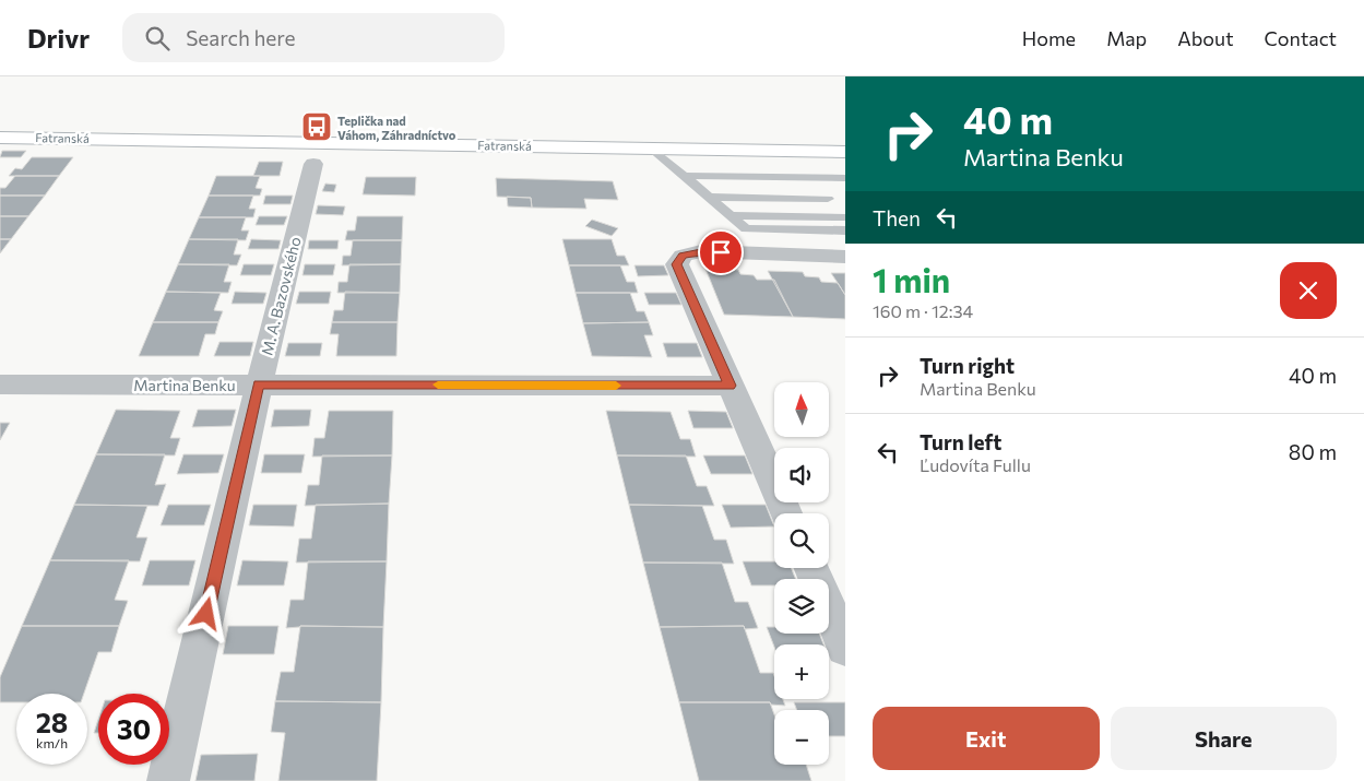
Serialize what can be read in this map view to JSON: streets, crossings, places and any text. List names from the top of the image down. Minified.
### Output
{"streets":{"main road":["Fatranská"],"street":["M. A. Bazovského","Martina Benku"]},"crossings":[["M. A. Bazovského","Martina Benku"]],"places":{"bus stop":["Teplička nad Váhom, Záhradníctvo"]},"north":"top","page":{"header":"Drivr","search":"Search here","nav":["Home","Map","About","Contact"],"turn":["40 m","Martina Benku"],"then":"Then","heading":["1 min","160 m · 12:34"],"list":[{"name":"Turn right","note":"Martina Benku","value":"40 m"},{"name":"Turn left","note":"Ľudovíta Fullu","value":"80 m"}],"map_buttons":["+","−"],"speed":"28 km/h","limit":"30","buttons":["Exit","Share"]}}
